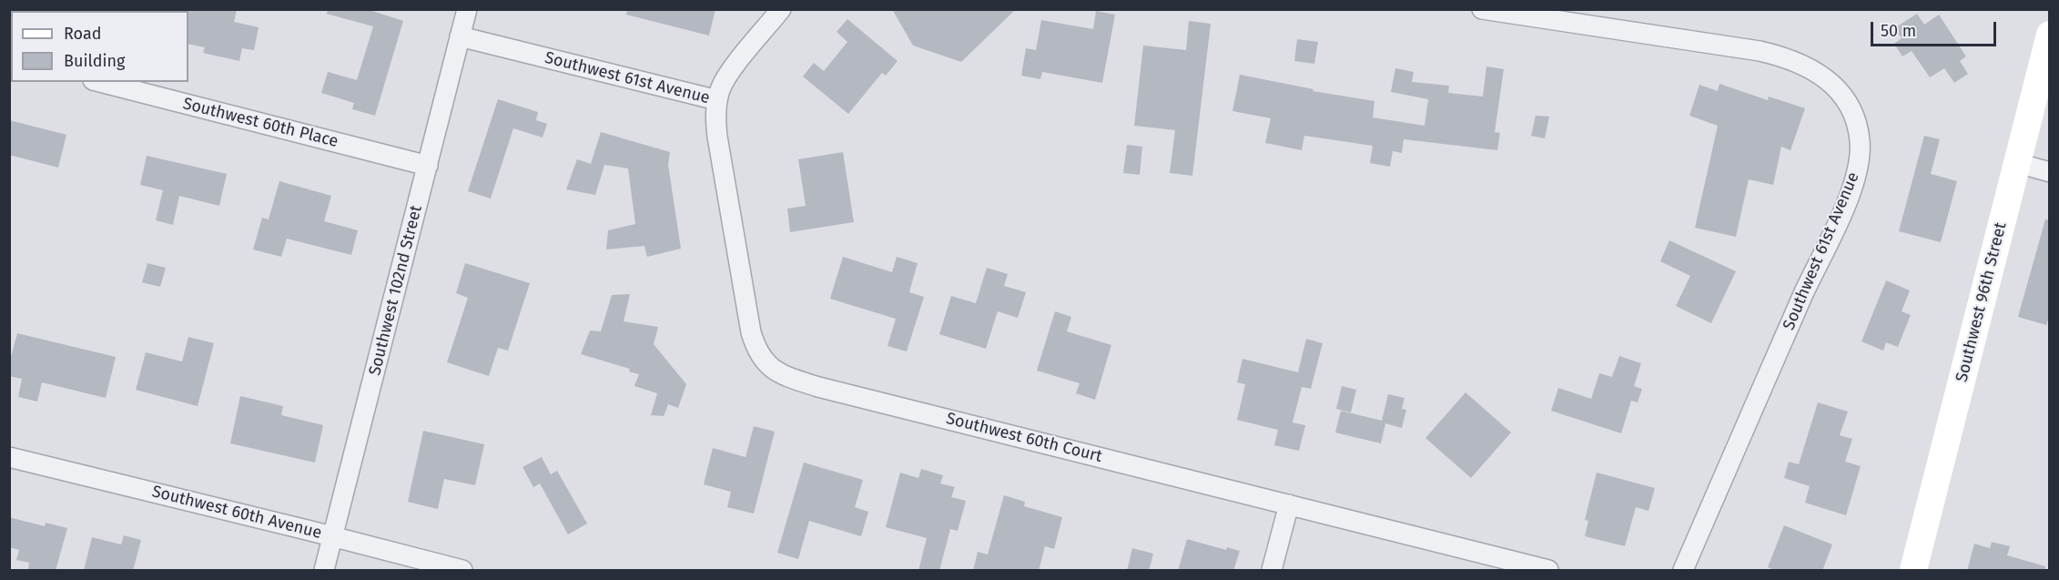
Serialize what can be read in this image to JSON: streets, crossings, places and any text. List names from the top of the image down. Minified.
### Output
{"streets":{"street":["Southwest 61st Avenue","Southwest 60th Place","Southwest 102nd Street","Southwest 96th Street","Southwest 60th Court","Southwest 60th Avenue"]},"crossings":[["Southwest 61st Avenue","Southwest 102nd Street"],["Southwest 61st Avenue","Southwest 60th Court"],["Southwest 60th Place","Southwest 102nd Street"],["Southwest 102nd Street","Southwest 60th Avenue"]],"legend":["Road","Building"],"scale_bar":"50 m"}
